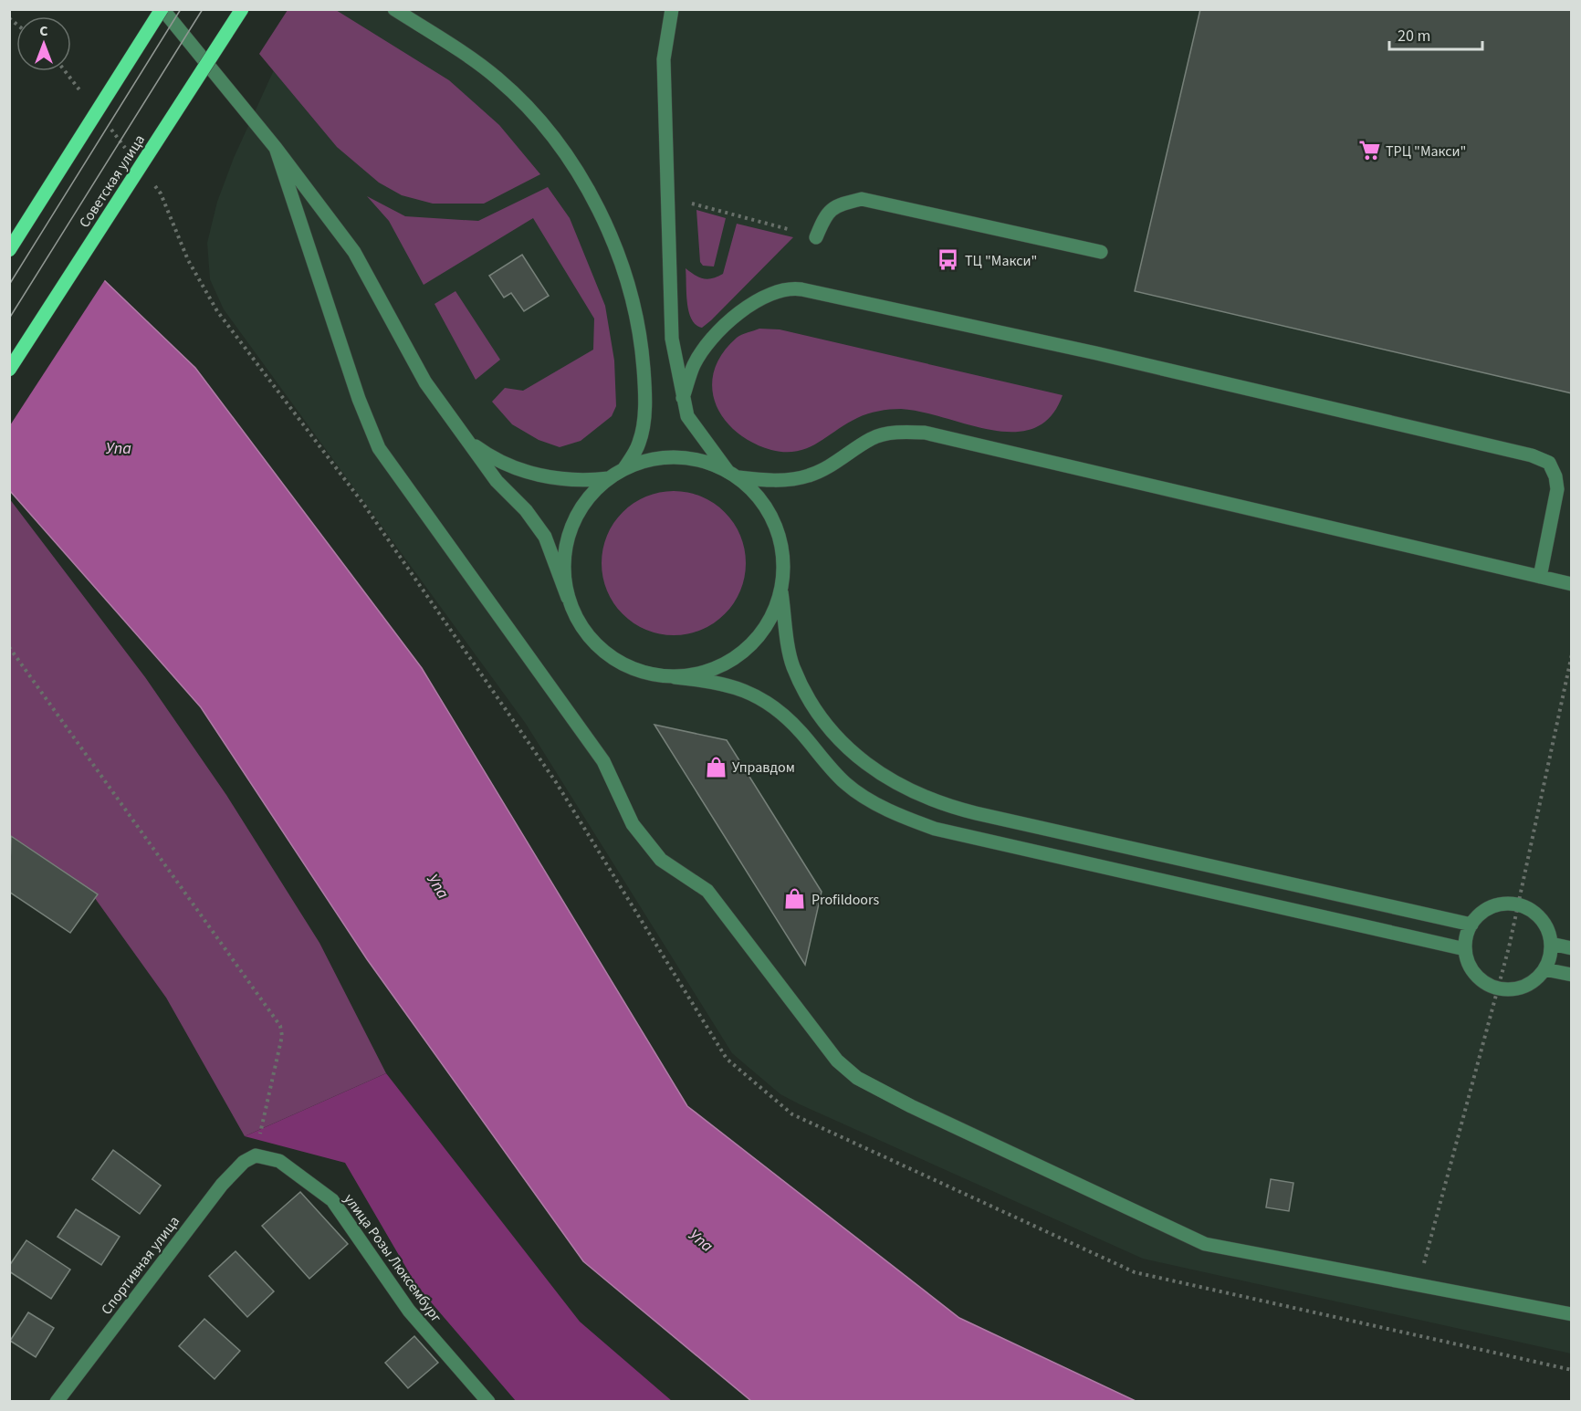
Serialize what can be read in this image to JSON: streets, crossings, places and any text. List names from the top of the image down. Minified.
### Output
{"streets":{"main road":["Советская улица"],"street":["улица Розы Люксембург","Спортивная улица"]},"crossings":[["улица Розы Люксембург","Спортивная улица"]],"water":["Упа"],"places":{"supermarket":["ТРЦ \"Макси\""],"bus stop":["ТЦ \"Макси\""],"shop":["Управдом","Profildoors"]},"scale_bar":"20 m","north":"top"}
